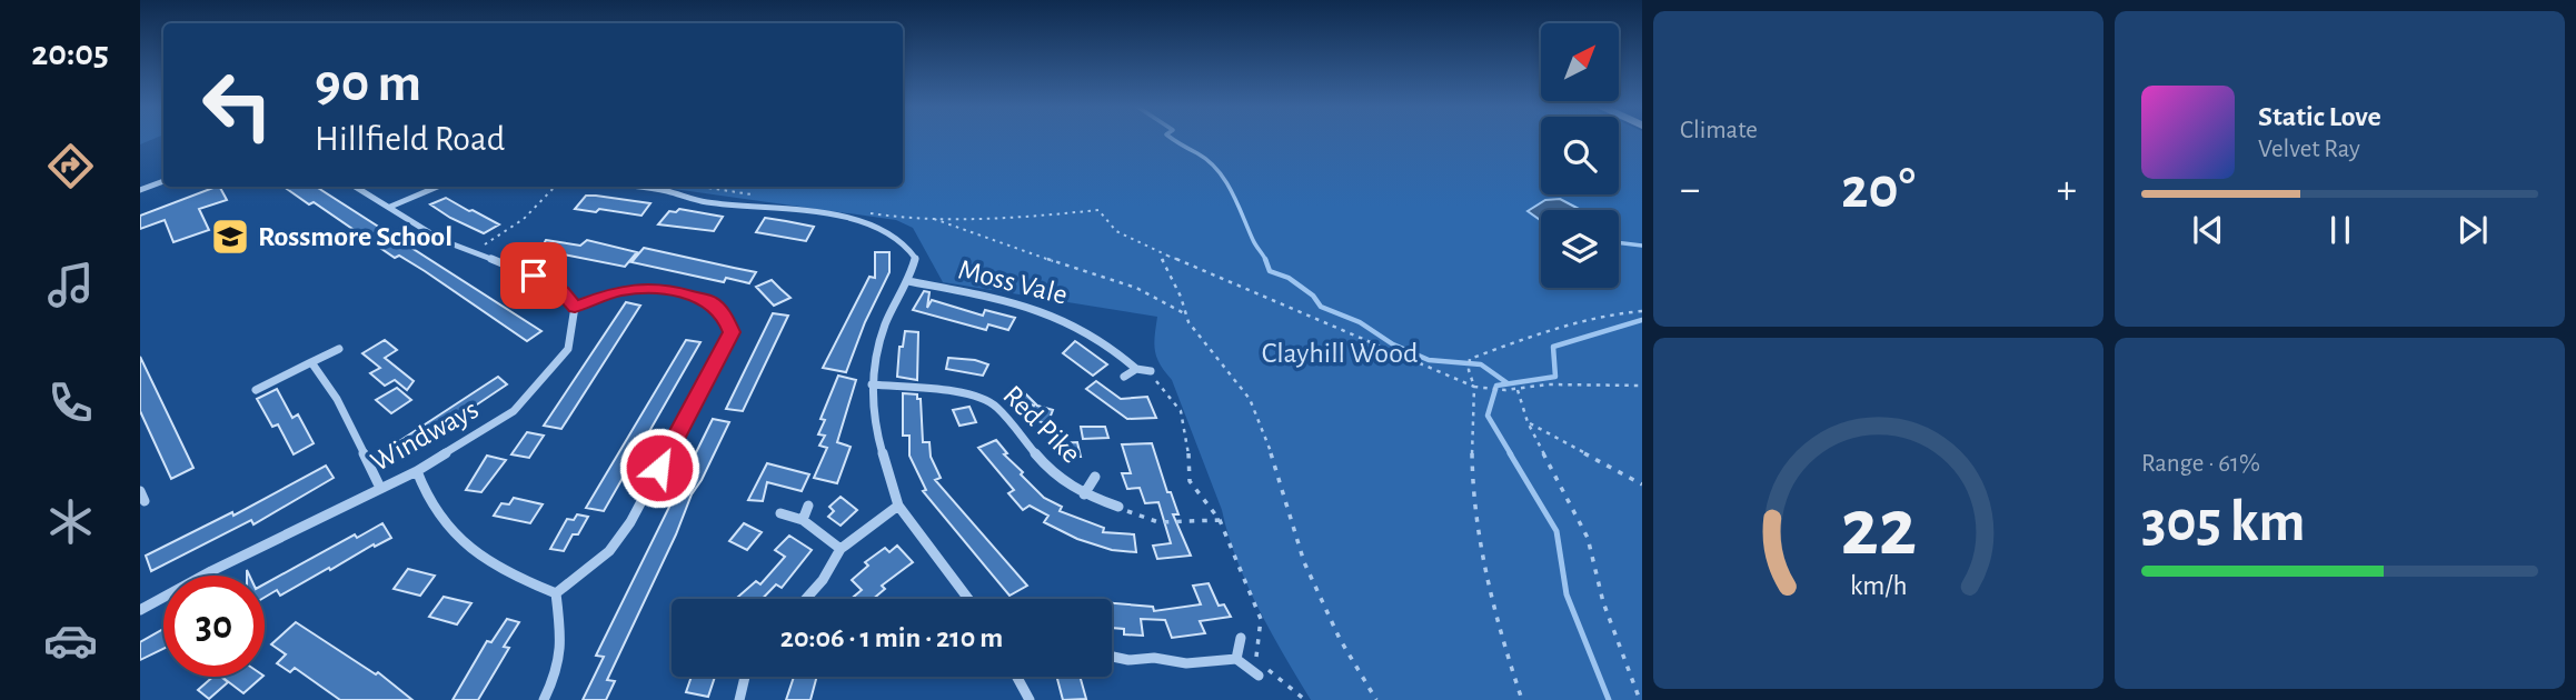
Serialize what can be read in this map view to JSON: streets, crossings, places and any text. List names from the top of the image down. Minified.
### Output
{"streets":{"street":["Moss Vale","Red Pike","Windways"]},"parks":["Clayhill Wood"],"places":{"school or university":["Rossmore School"]},"north":"top right","page":{"tabs":"20:05","tile":["Climate",["Range · 61%","305 km"]],"turn":["90 m","Hillfield Road"],"song":["Static Love","Velvet Ray"],"heat":["−","20°","+"],"limit":"30","trip":"20:06 · 1 min · 210 m","gauge":["22","km/h"]}}
